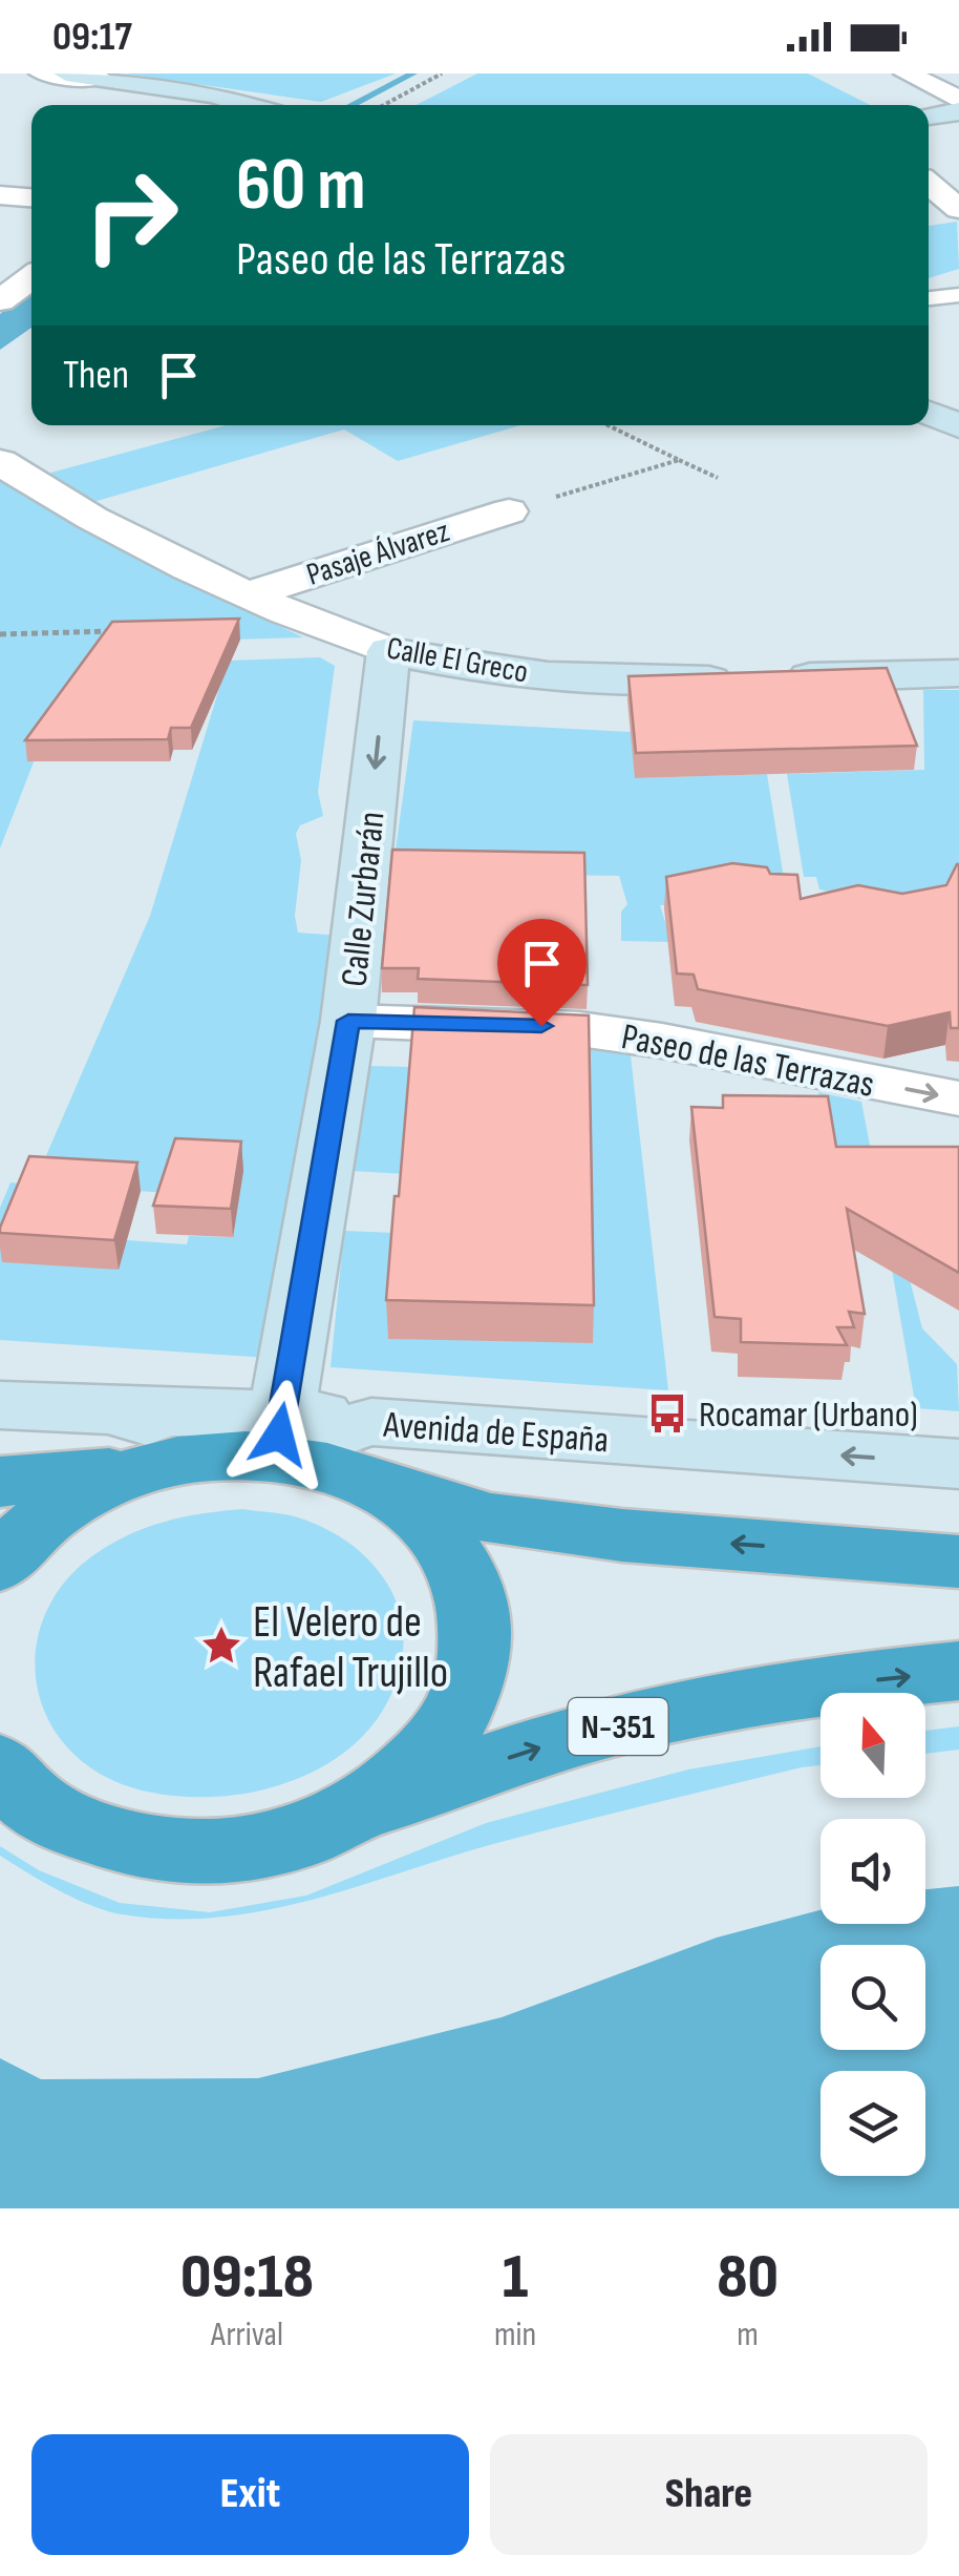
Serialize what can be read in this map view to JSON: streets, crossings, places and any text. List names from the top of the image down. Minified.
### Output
{"streets":{"highway":["Avenida de España","N-351"],"street":["Pasaje Álvarez","Calle El Greco","Calle Zurbarán","Paseo de las Terrazas"]},"crossings":[["Pasaje Álvarez","Calle El Greco"],["Calle El Greco","Calle Zurbarán"],["Calle Zurbarán","Paseo de las Terrazas"],["Calle Zurbarán","N-351"],["Avenida de España","N-351"]],"one_way":["Calle Zurbarán","Paseo de las Terrazas","Avenida de España"],"places":{"bus stop":["Rocamar (Urbano)"],"place":["El Velero de Rafael Trujillo"]},"north":"top","page":{"status":"09:17","turn":["60 m","Paseo de las Terrazas"],"then":"Then","eta":["09:18","Arrival","1","min","80","m"],"buttons":["Exit","Share"]}}
